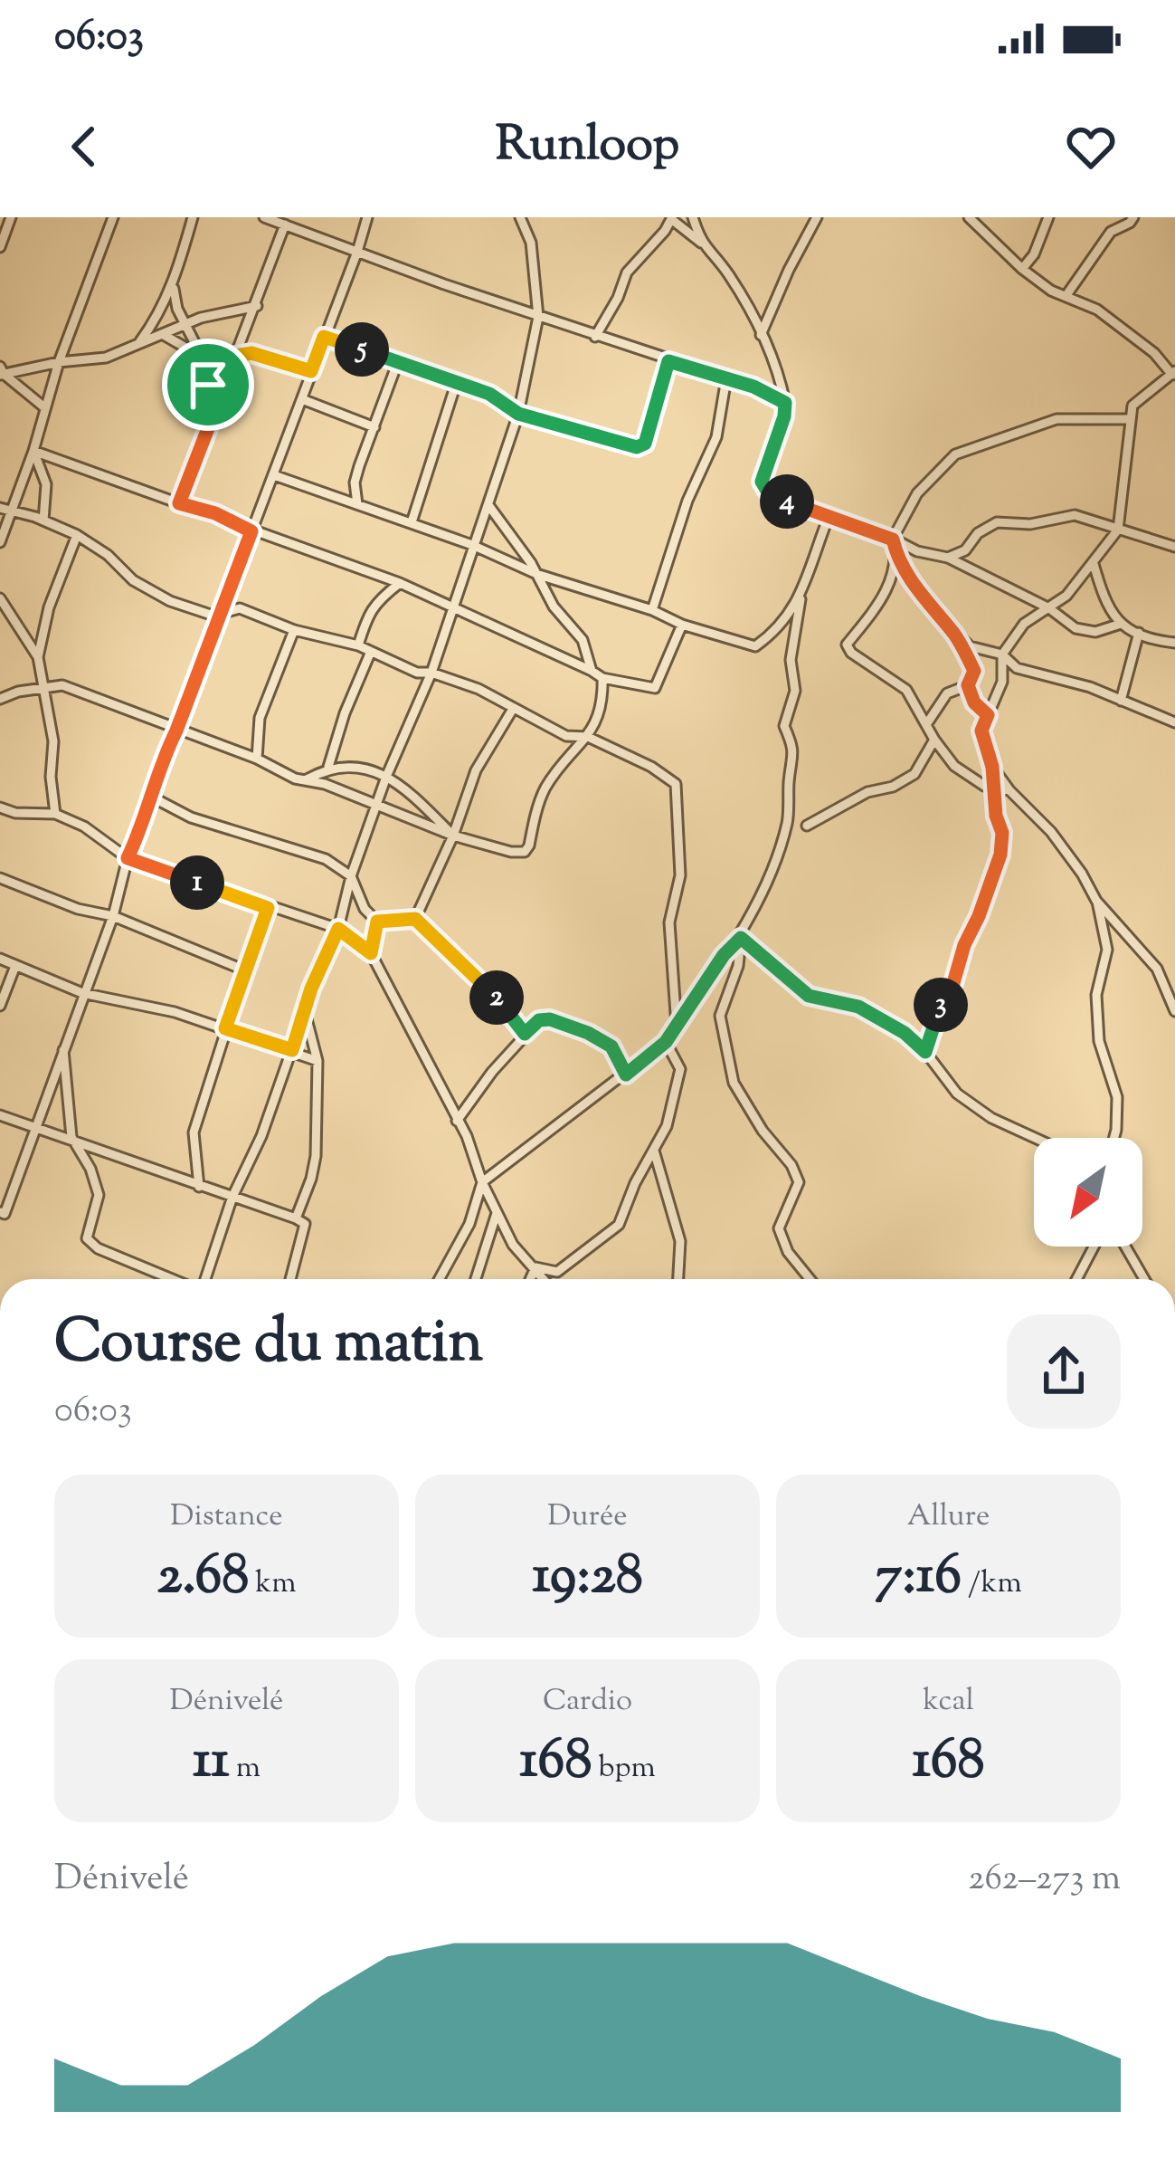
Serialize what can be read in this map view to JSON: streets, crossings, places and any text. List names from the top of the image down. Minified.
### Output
{"north":"bottom left","page":{"status":"06:03","header":"Runloop","pins":["5","4","1","2","3"],"heading":["Course du matin","06:03"],"stats":[["Distance","2.68 km"],["Durée","19:28"],["Allure","7:16 /km"],["Dénivelé","11 m"],["Cardio","168 bpm"],["kcal","168"]],"chart":["Dénivelé","262–273 m"]}}
